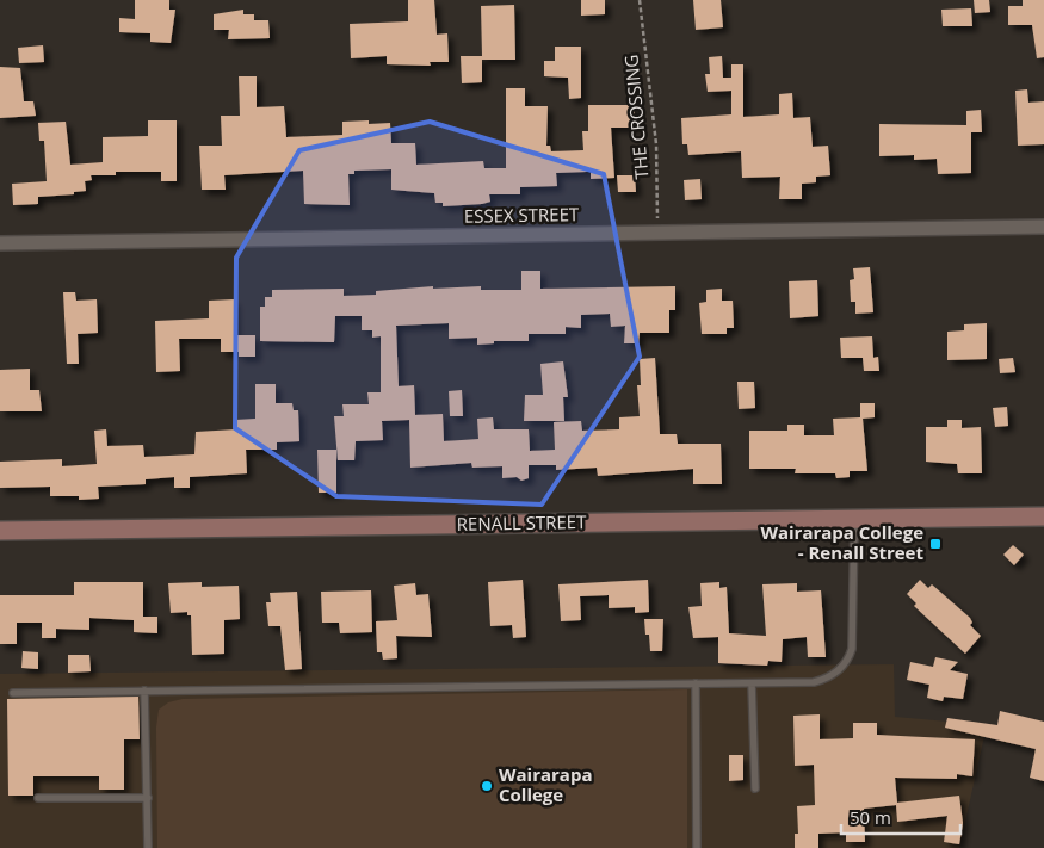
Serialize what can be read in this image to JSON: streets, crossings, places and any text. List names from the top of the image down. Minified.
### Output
{"streets":{"street":["ESSEX STREET","RENALL STREET"],"path":["THE CROSSING"]},"crossings":[["THE CROSSING","ESSEX STREET"]],"places":{"transit":["Wairarapa College - Renall Street"],"other":["Wairarapa College"]},"scale_bar":"50 m"}
